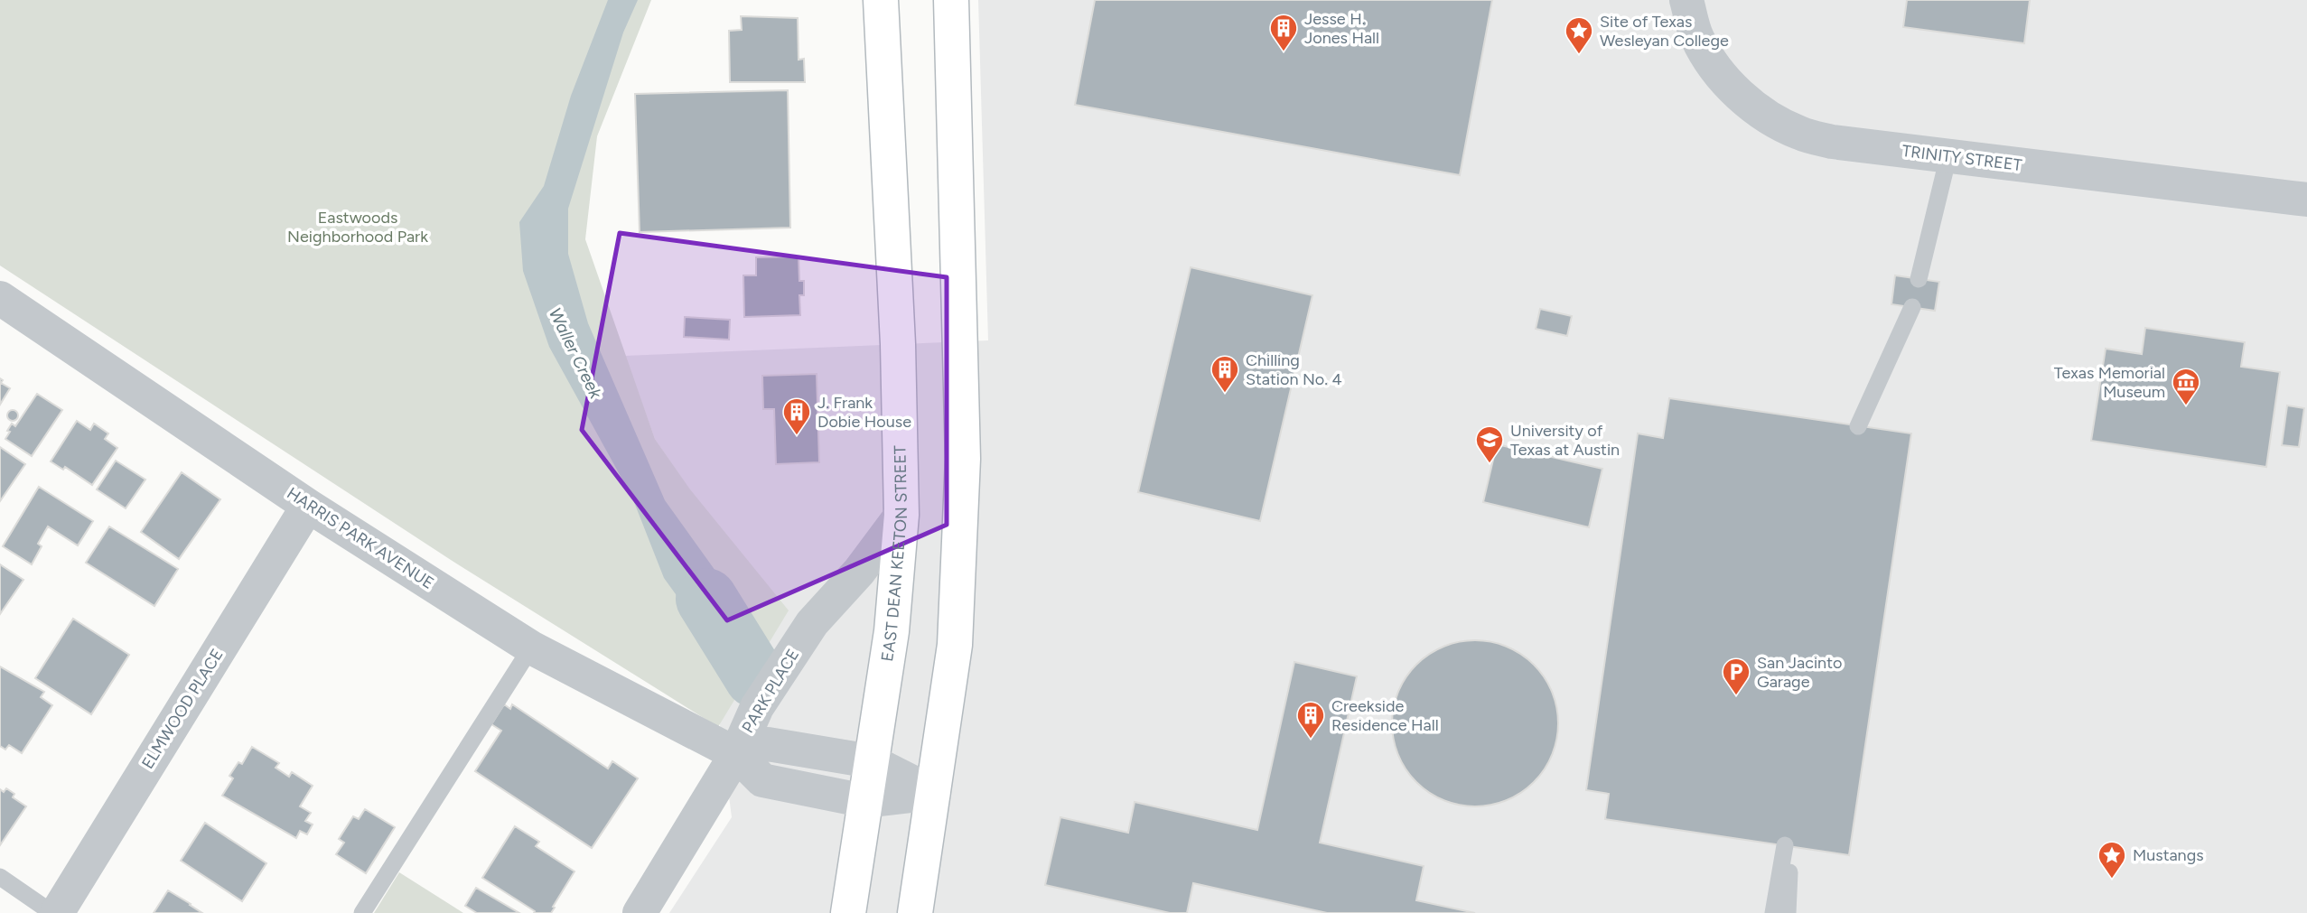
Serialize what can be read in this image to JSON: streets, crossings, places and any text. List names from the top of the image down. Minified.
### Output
{"streets":{"main road":["EAST DEAN KEETON STREET"],"street":["TRINITY STREET","HARRIS PARK AVENUE","PARK PLACE","ELMWOOD PLACE"]},"crossings":[["HARRIS PARK AVENUE","EAST DEAN KEETON STREET"],["HARRIS PARK AVENUE","PARK PLACE"],["HARRIS PARK AVENUE","ELMWOOD PLACE"],["EAST DEAN KEETON STREET","PARK PLACE"]],"water":["Waller Creek"],"parks":["Eastwoods Neighborhood Park"],"places":{"building":["Jesse H. Jones Hall","Chilling Station No. 4","J. Frank Dobie House","Creekside Residence Hall"],"place":["Site of Texas Wesleyan College","Mustangs"],"museum":["Texas Memorial Museum"],"school or university":["University of Texas at Austin"],"parking":["San Jacinto Garage"]}}
